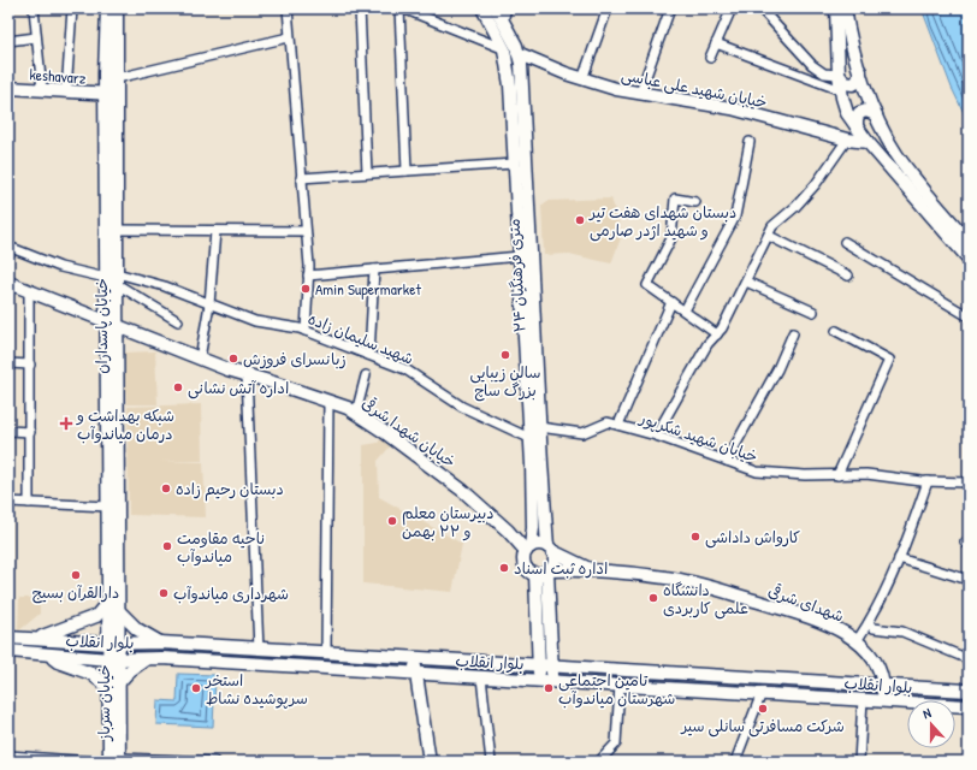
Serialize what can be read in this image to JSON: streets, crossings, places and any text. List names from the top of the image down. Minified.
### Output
{"streets":{"main road":["keshavarz","خیابان شهید علی عباسی","۲۴ متری فرهنگیان","خیابان پاسداران","خیابان شهدا شرقی","شهدای شرقی","بلوار انقلاب","خیابان سرباز"],"street":["شهید سلیمان زاده","خیابان شهید شکرپور"]},"crossings":[["keshavarz","خیابان پاسداران"],["خیابان شهید علی عباسی","۲۴ متری فرهنگیان"],["۲۴ متری فرهنگیان","شهید سلیمان زاده"],["۲۴ متری فرهنگیان","خیابان شهدا شرقی"],["۲۴ متری فرهنگیان","خیابان شهید شکرپور"],["۲۴ متری فرهنگیان","شهدای شرقی"],["خیابان پاسداران","شهید سلیمان زاده"],["خیابان پاسداران","خیابان شهدا شرقی"],["خیابان پاسداران","بلوار انقلاب"],["خیابان پاسداران","خیابان سرباز"],["خیابان شهدا شرقی","شهدای شرقی"],["شهدای شرقی","بلوار انقلاب"],["بلوار انقلاب","خیابان سرباز"]],"places":{"other":["دبستان شهدای هفت تیر و شهید اژدر صارمی","Amin Supermarket","سالن زیبایی بزرگ ساچ","زبانسرای فروزش","اداره آتش نشانی","دبستان رحیم زاده","دبیرستان معلم و ۲۲ بهمن","کارواش داداشی","ناحیه مقاومت میاندوآب","اداره ثبت اسناد","دارالقرآن بسیج","شهرداری میاندوآب","دانشگاه علمی کاربردی","استخر سرپوشیده نشاط","تامین اجتماعی شهرستان میاندوآب","شرکت مسافرتی سانلی سیر"],"health":["شبکه بهداشت و درمان میاندوآب"]},"north":"top"}
